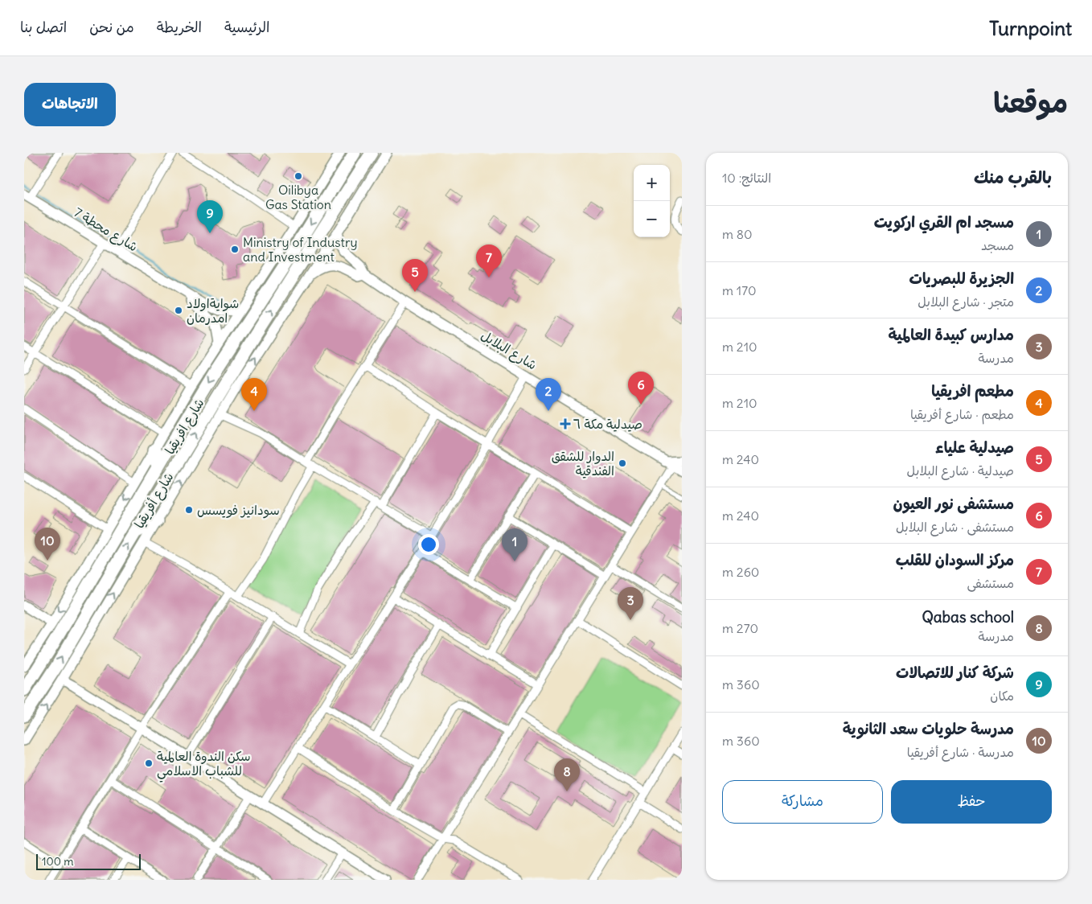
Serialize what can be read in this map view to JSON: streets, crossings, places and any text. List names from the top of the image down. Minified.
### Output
{"streets":{"highway":["شارع افريقيا"],"street":["شارع محطة 7","شارع البلابل","شارع أفريقيا"]},"crossings":[["شارع البلابل","شارع أفريقيا"]],"places":{"other":["Oilibya Gas Station","Ministry of Industry and Investment","شوايةاولاد امدرمان","الدوار للشقق الفندقية","سودانيز فويسس","سكن الندوة العالمية للشباب الاسلامي"],"health":["صيدلية مكة ٦"]},"scale_bar":"100 m","page":{"header":"Turnpoint","nav":["الرئيسية","الخريطة","من نحن","اتصل بنا"],"title":"موقعنا","buttons":["الاتجاهات",["حفظ","مشاركة"]],"heading":["بالقرب منك","النتائج: 10"],"map_buttons":["+","−"],"pins":["9","7","5","6","2","4","10","1","3","8"],"list":[{"mark":"1","name":"مسجد ام القري اركويت","note":"مسجد","value":"80 m"},{"mark":"2","name":"الجزيرة للبصريات","note":"متجر · شارع البلابل","value":"170 m"},{"mark":"3","name":"مدارس كبيدة العالمية","note":"مدرسة","value":"210 m"},{"mark":"4","name":"مطعم افريقيا","note":"مطعم · شارع أفريقيا","value":"210 m"},{"mark":"5","name":"صيدلية علياء","note":"صيدلية · شارع البلابل","value":"240 m"},{"mark":"6","name":"مستشفى نور العيون","note":"مستشفى · شارع البلابل","value":"240 m"},{"mark":"7","name":"مركز السودان للقلب","note":"مستشفى","value":"260 m"},{"mark":"8","name":"Qabas school","note":"مدرسة","value":"270 m"},{"mark":"9","name":"شركة كنار للاتصالات","note":"مكان","value":"360 m"},{"mark":"10","name":"مدرسة حلويات سعد الثانوية","note":"مدرسة · شارع أفريقيا","value":"360 m"}],"scale":"100 m"}}
